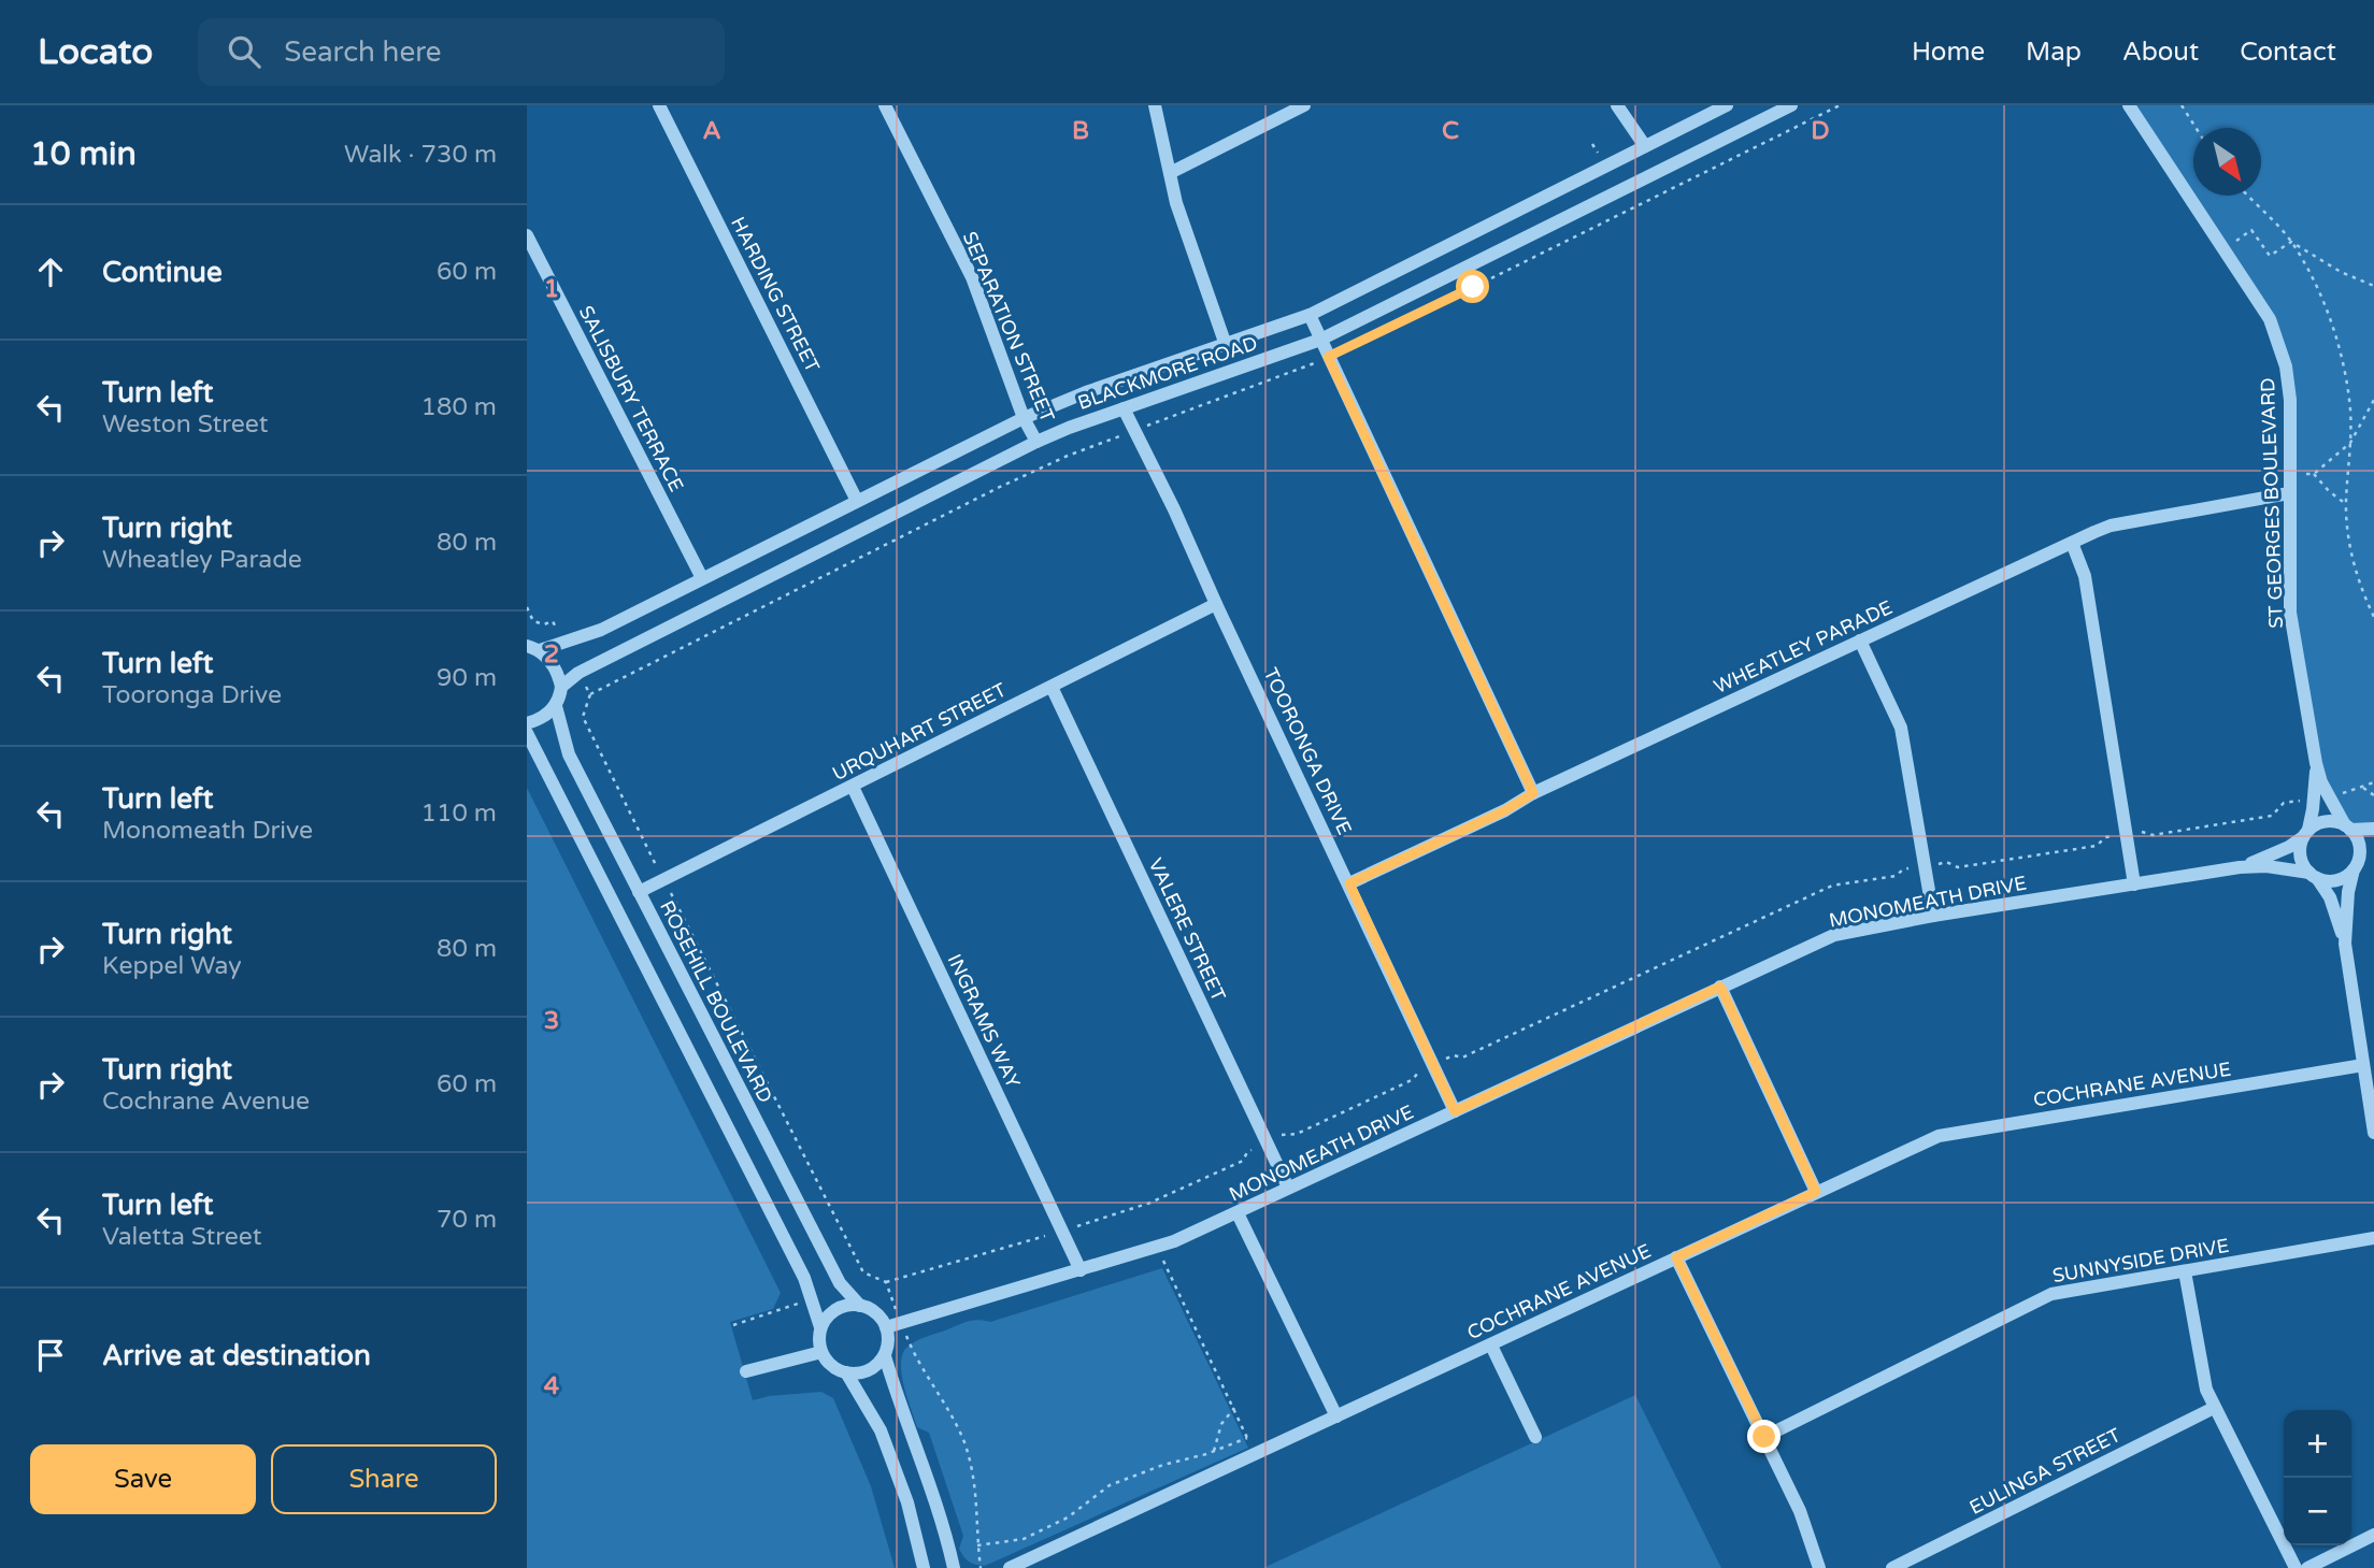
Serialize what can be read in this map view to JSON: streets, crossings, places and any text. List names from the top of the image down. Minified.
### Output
{"streets":{"street":["HARDING STREET","SEPARATION STREET","BLACKMORE ROAD","SALISBURY TERRACE","ST GEORGES BOULEVARD","WHEATLEY PARADE","URQUHART STREET","TOORONGA DRIVE","MONOMEATH DRIVE","VALERE STREET","ROSEHILL BOULEVARD","INGRAMS WAY","COCHRANE AVENUE","SUNNYSIDE DRIVE","EULINGA STREET"]},"crossings":[["HARDING STREET","BLACKMORE ROAD"],["SEPARATION STREET","BLACKMORE ROAD"],["BLACKMORE ROAD","SALISBURY TERRACE"],["BLACKMORE ROAD","TOORONGA DRIVE"],["ST GEORGES BOULEVARD","WHEATLEY PARADE"],["ST GEORGES BOULEVARD","MONOMEATH DRIVE"],["WHEATLEY PARADE","TOORONGA DRIVE"],["URQUHART STREET","TOORONGA DRIVE"],["URQUHART STREET","VALERE STREET"],["URQUHART STREET","ROSEHILL BOULEVARD"],["URQUHART STREET","INGRAMS WAY"],["TOORONGA DRIVE","MONOMEATH DRIVE"],["MONOMEATH DRIVE","VALERE STREET"],["MONOMEATH DRIVE","ROSEHILL BOULEVARD"],["MONOMEATH DRIVE","INGRAMS WAY"]],"north":"bottom right","page":{"header":"Locato","search":"Search here","nav":["Home","Map","About","Contact"],"heading":["10 min","Walk · 730 m"],"list":[["Continue","60 m"],["Turn left","Weston Street","180 m"],["Turn right","Wheatley Parade","80 m"],["Turn left","Tooronga Drive","90 m"],["Turn left","Monomeath Drive","110 m"],["Turn right","Keppel Way","80 m"],["Turn right","Cochrane Avenue","60 m"],["Turn left","Valetta Street","70 m"],"Arrive at destination"],"map_buttons":["+","−"],"buttons":["Save","Share"]},"grid":{"columns":["A","B","C","D"],"rows":["1","2","3","4"]}}
